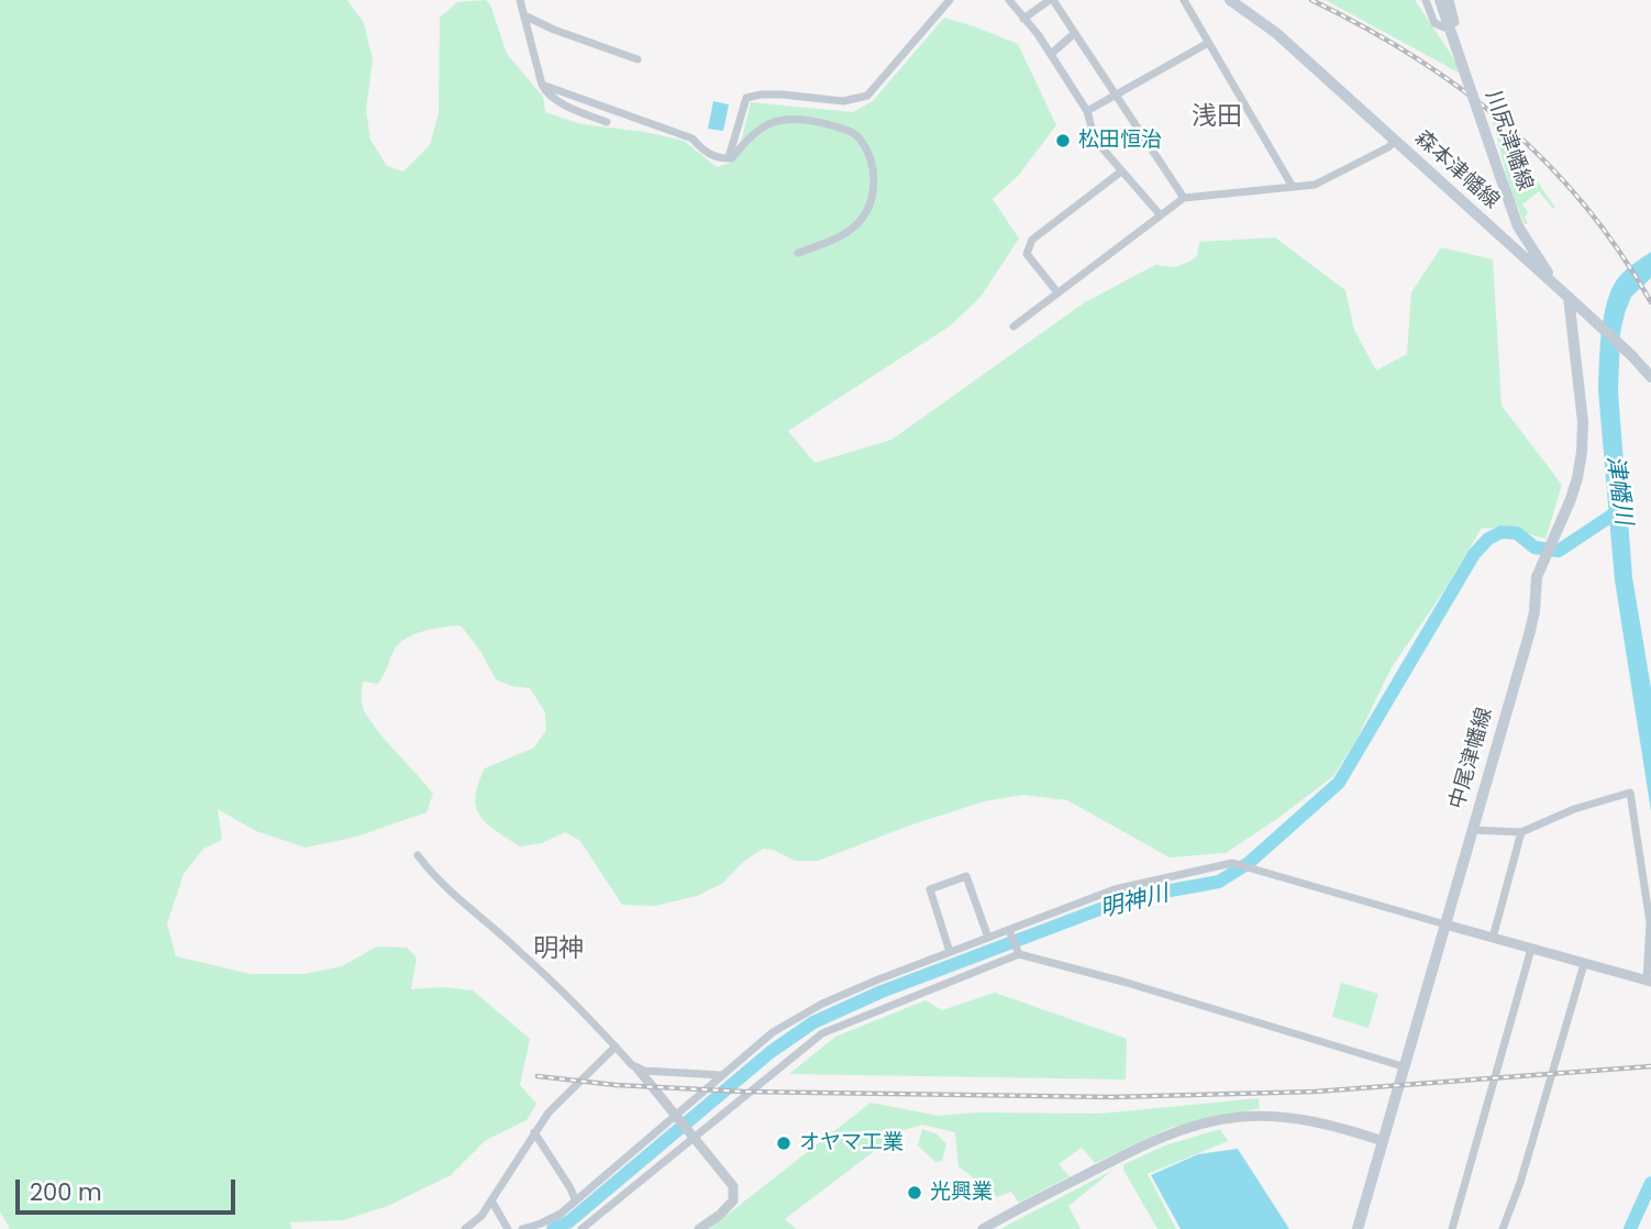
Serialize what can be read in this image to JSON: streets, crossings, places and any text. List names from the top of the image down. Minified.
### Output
{"streets":{"main road":["川尻津幡線","森本津幡線","中尾津幡線"]},"crossings":[["川尻津幡線","森本津幡線"],["森本津幡線","中尾津幡線"]],"districts":["浅田","明神"],"water":["津幡川","明神川"],"places":["松田恒治","オヤマ工業","光興業"],"scale_bar":"200 m"}
